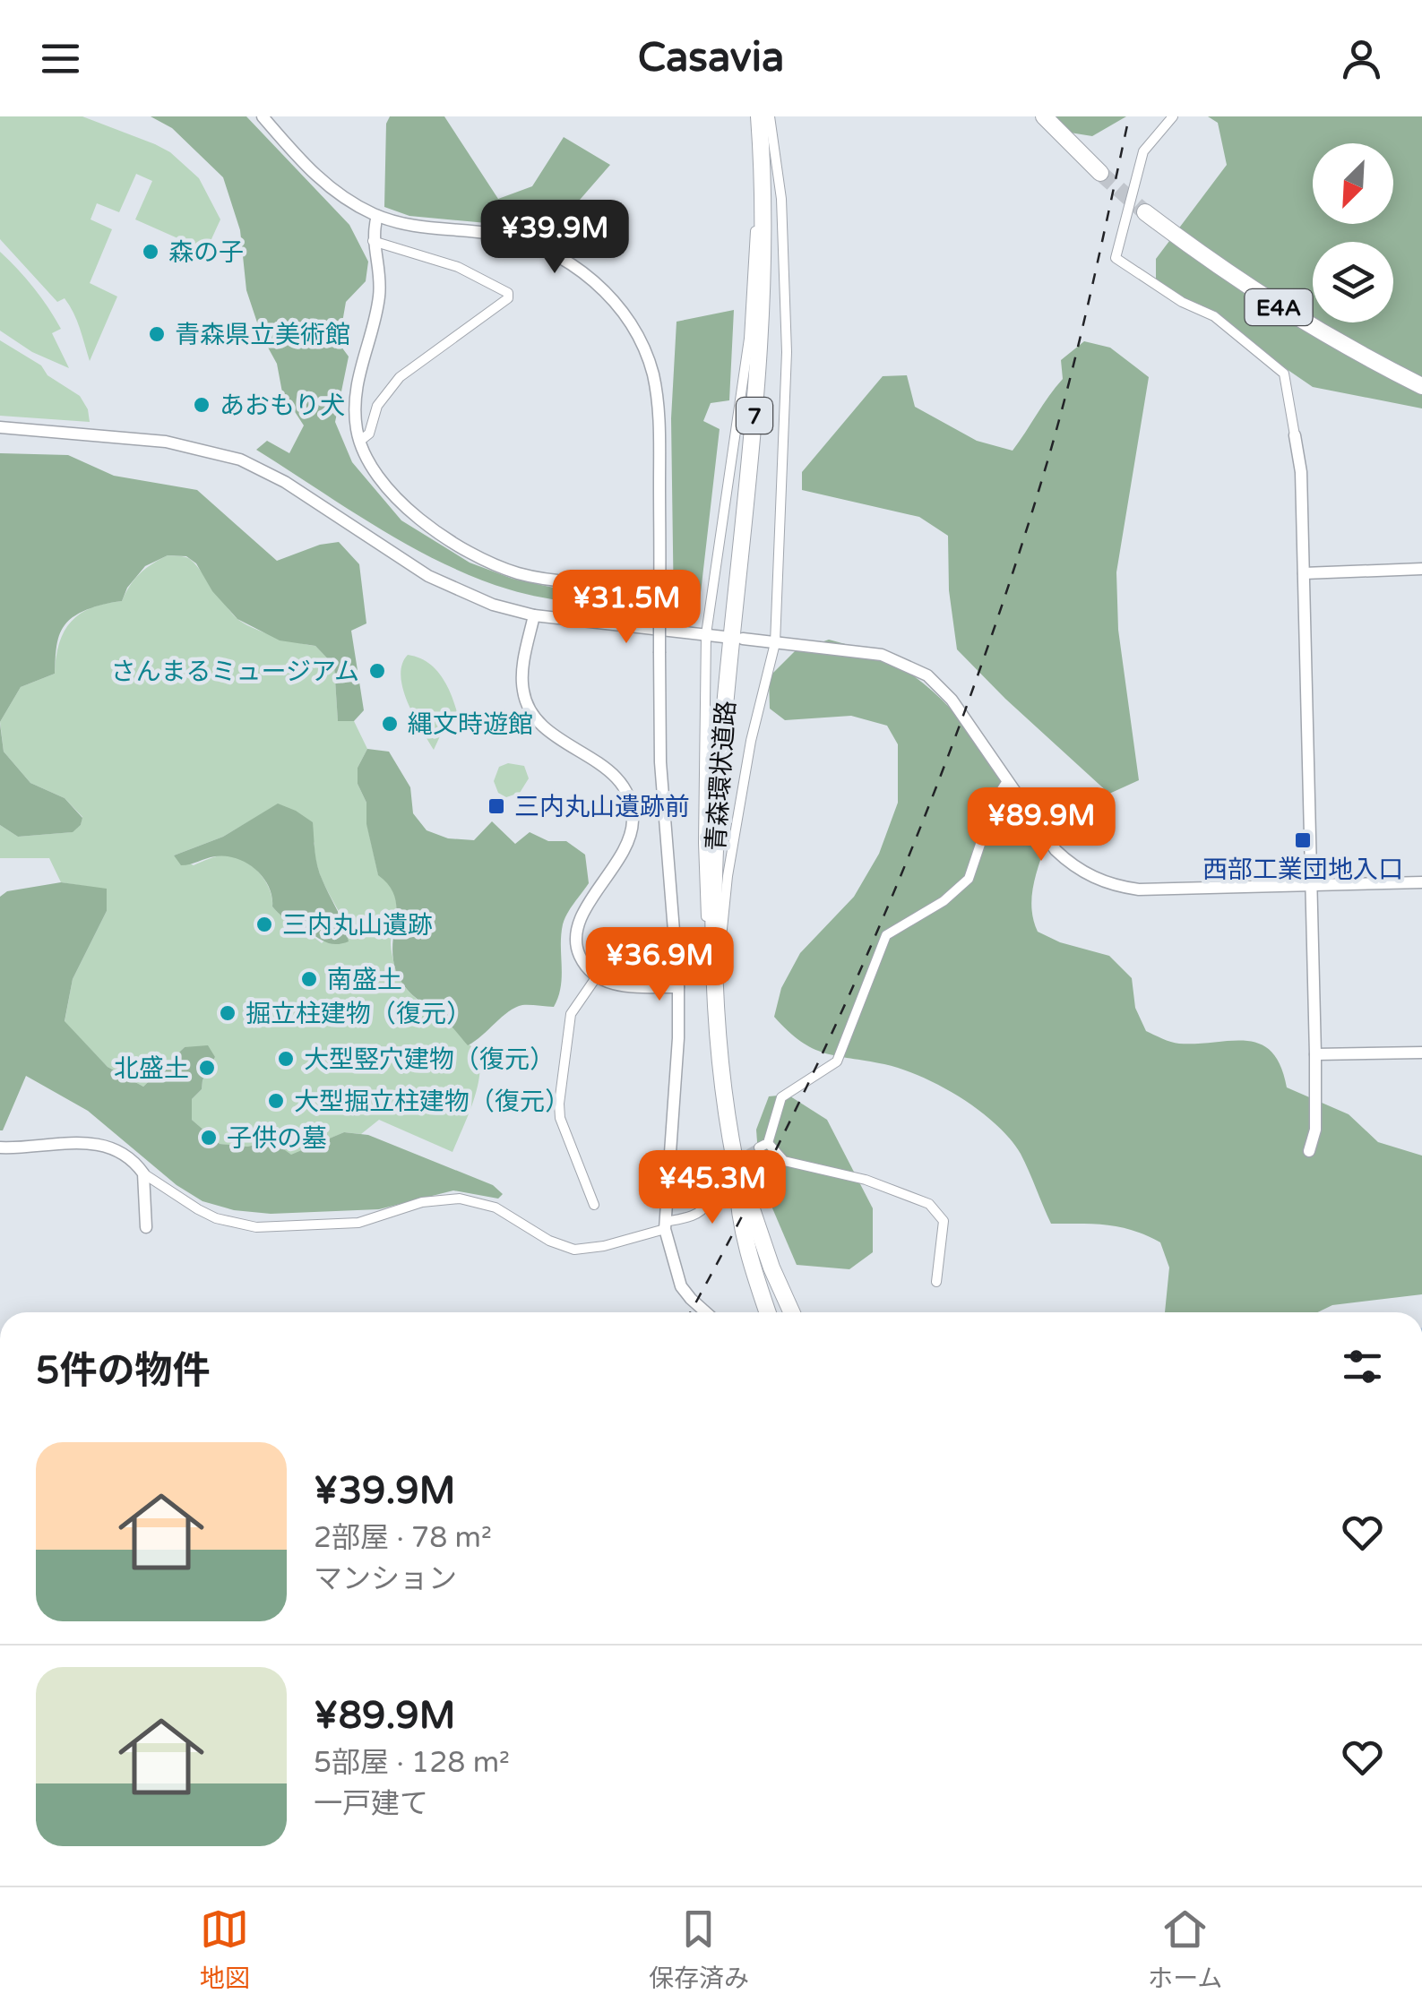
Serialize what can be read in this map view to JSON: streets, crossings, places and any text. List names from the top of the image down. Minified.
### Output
{"streets":{"highway":["E4A","7","青森環状道路"]},"places":{"other":["森の子","青森県立美術館","あおもり犬","さんまるミュージアム","縄文時遊館","三内丸山遺跡","南盛土","掘立柱建物（復元）","大型竪穴建物（復元）","北盛土","大型掘立柱建物（復元）","子供の墓"],"transit":["三内丸山遺跡前","西部工業団地入口"]},"north":"bottom left","page":{"header":"Casavia","price":["¥39.9M","¥31.5M","¥89.9M","¥36.9M","¥45.3M"],"heading":"5件の物件","list":[{"name":"¥39.9M","note":"2部屋 · 78 m² · マンション"},{"name":"¥89.9M","note":"5部屋 · 128 m² · 一戸建て"}],"tabs":["地図","保存済み","ホーム"]}}
